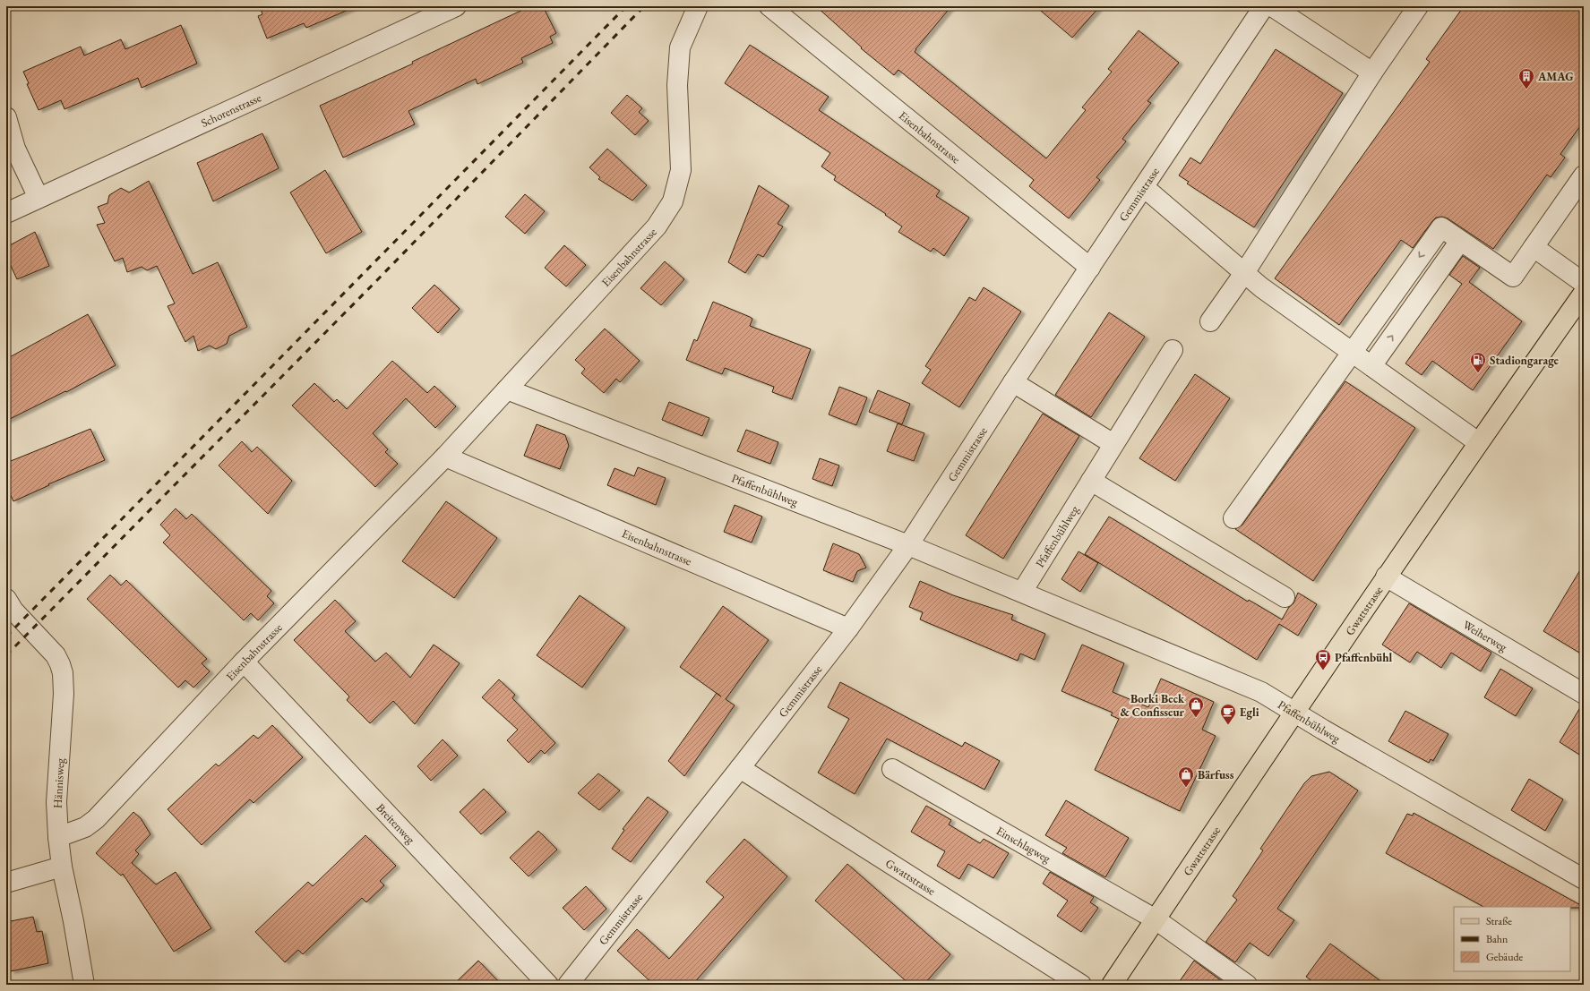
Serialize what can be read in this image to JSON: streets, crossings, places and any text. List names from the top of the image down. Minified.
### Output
{"streets":{"main road":["Gwattstrasse"],"street":["Schorenstrasse","Eisenbahnstrasse","Gemmistrasse","Pfaffenbühlweg","Weiherweg","Hännisweg","Breitenweg","Einschlagweg"]},"crossings":[["Eisenbahnstrasse","Gemmistrasse"],["Eisenbahnstrasse","Pfaffenbühlweg"],["Eisenbahnstrasse","Hännisweg"],["Eisenbahnstrasse","Breitenweg"],["Gemmistrasse","Pfaffenbühlweg"],["Gemmistrasse","Gwattstrasse"],["Pfaffenbühlweg","Gwattstrasse"],["Gwattstrasse","Weiherweg"],["Gwattstrasse","Einschlagweg"]],"places":{"building":["AMAG"],"fuel station":["Stadiongarage"],"bus stop":["Pfaffenbühl"],"shop":["Borki Beck & Confisseur","Bärfuss"],"cafe":["Egli"]},"legend":["Straße","Bahn","Gebäude"]}
